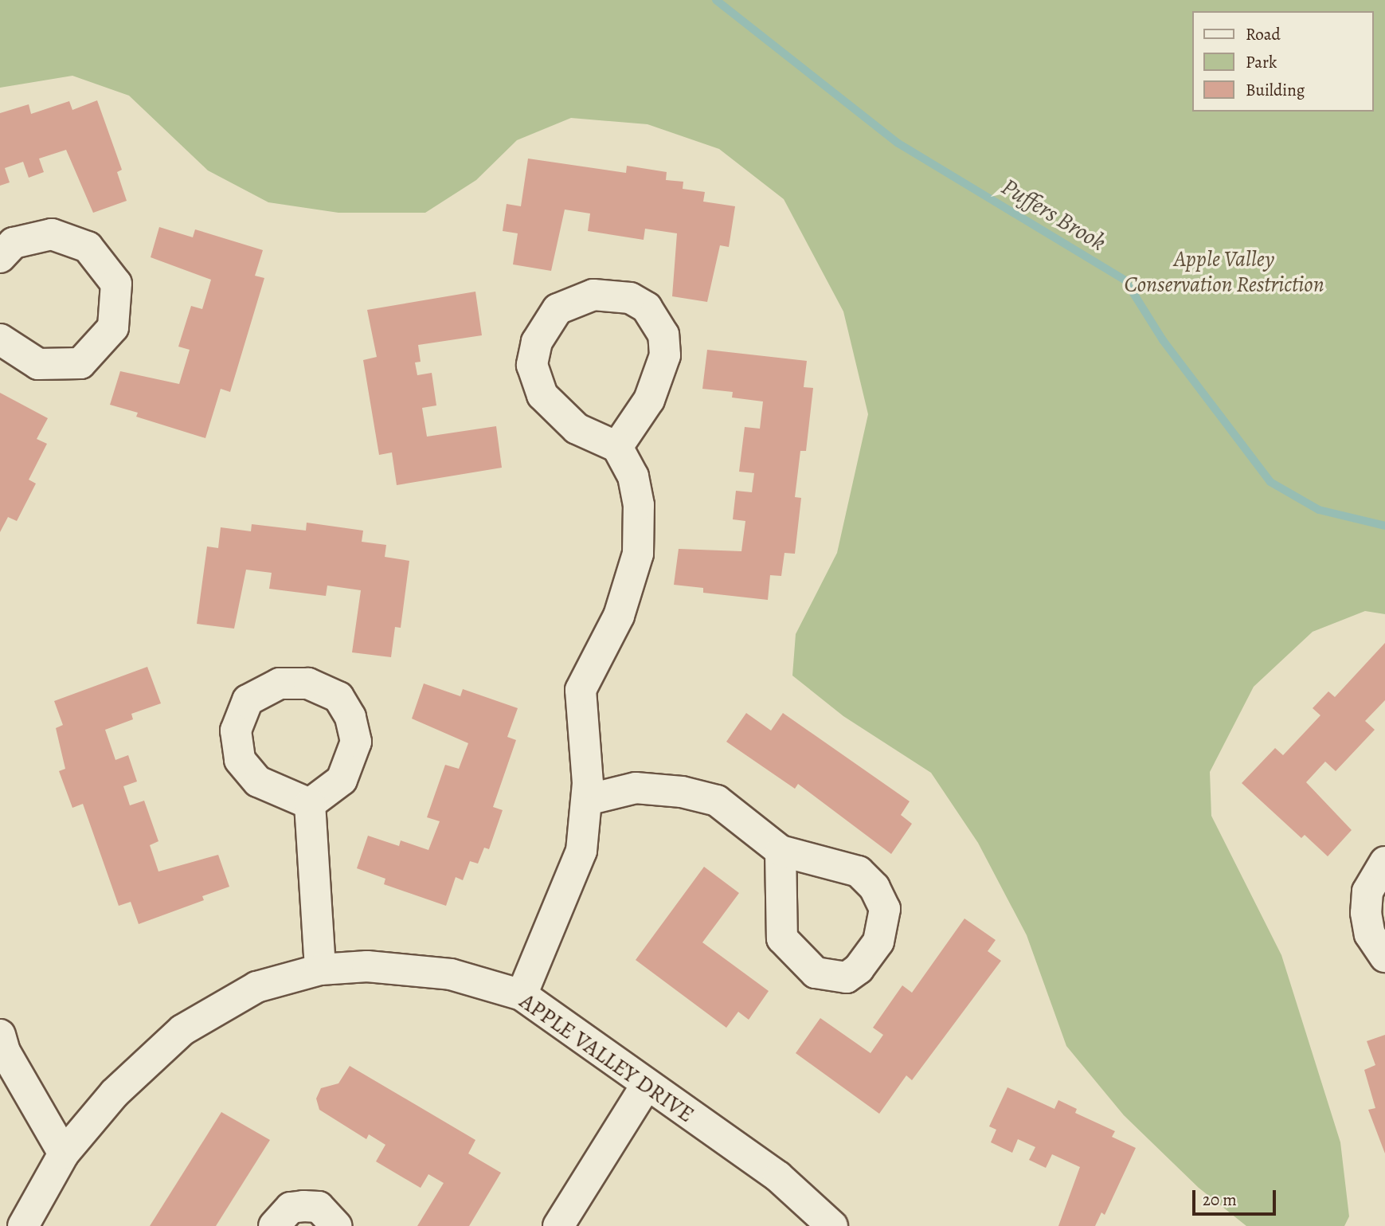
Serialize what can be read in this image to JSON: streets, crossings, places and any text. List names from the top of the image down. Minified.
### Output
{"streets":{"street":["APPLE VALLEY DRIVE"]},"water":["Puffers Brook"],"parks":["Apple Valley Conservation Restriction"],"legend":["Road","Park","Building"],"scale_bar":"20 m"}
